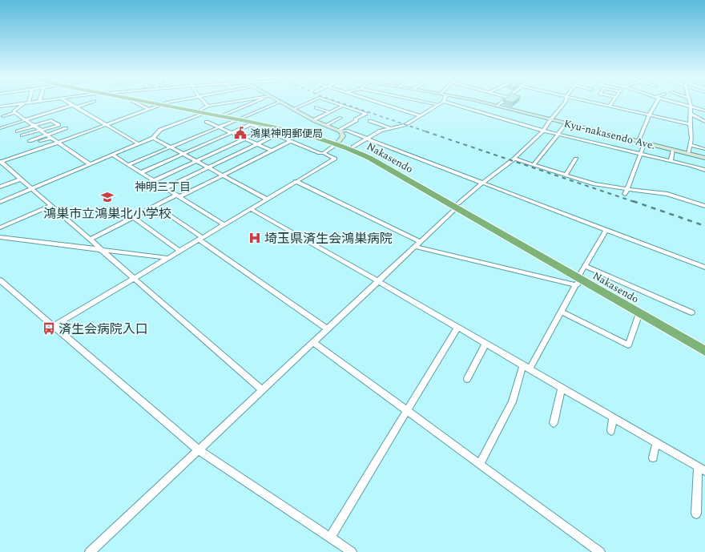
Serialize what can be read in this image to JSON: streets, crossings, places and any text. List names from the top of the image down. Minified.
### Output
{"streets":{"highway":["Nakasendo"],"main road":["Kyu-nakasendo Ave."]},"districts":["神明三丁目"],"places":{"public building":["鴻巣神明郵便局"],"school or university":["鴻巣市立鴻巣北小学校"],"hospital":["埼玉県済生会鴻巣病院"],"bus stop":["済生会病院入口"]}}
